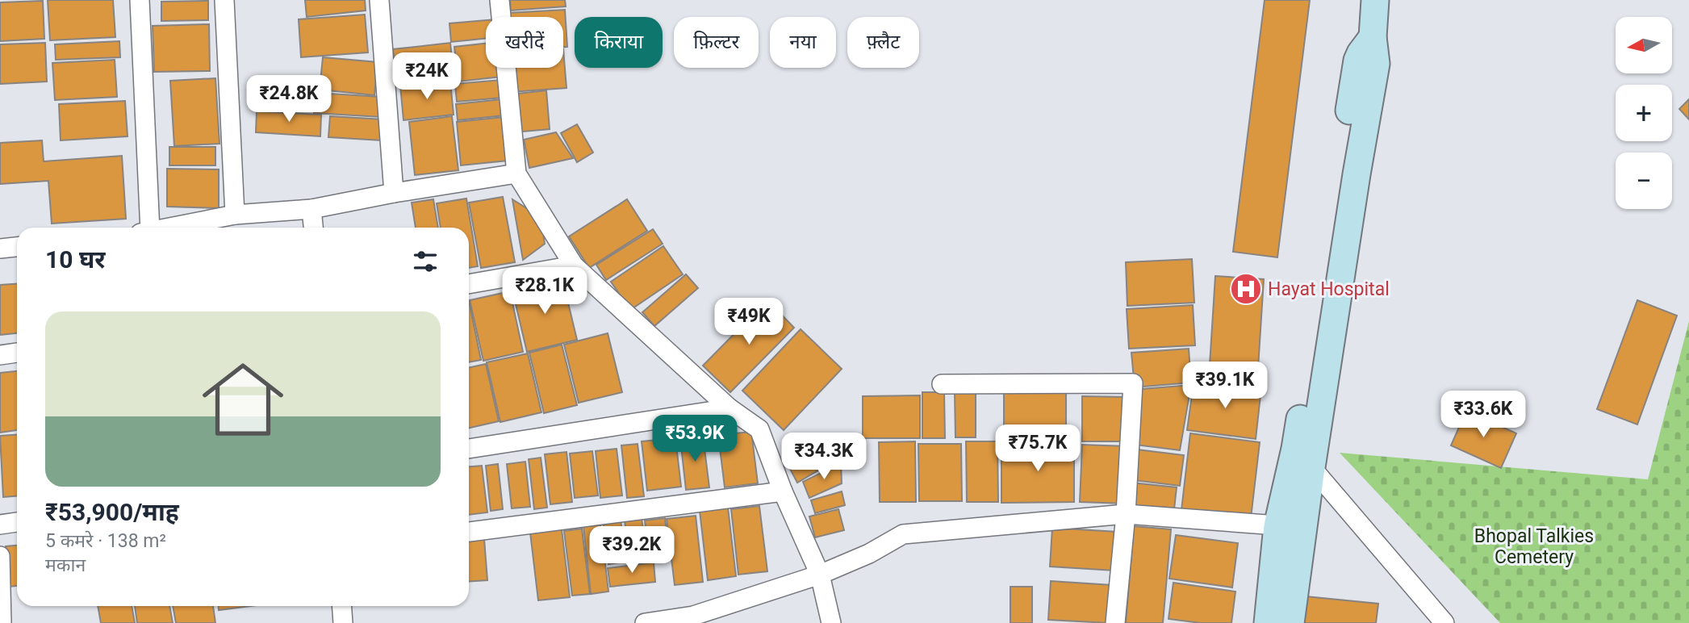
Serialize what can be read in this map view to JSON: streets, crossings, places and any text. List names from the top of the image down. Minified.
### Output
{"parks":["Bhopal Talkies Cemetery"],"places":{"hospital":["Hayat Hospital"]},"north":"left","page":{"map_buttons":["+","−"],"chip":["खरीदें","किराया","फ़िल्टर","नया","फ़्लैट"],"price":["₹24K","₹24.8K","₹28.1K","₹49K","₹39.1K","₹33.6K","₹53.9K","₹75.7K","₹34.3K","₹39.2K"],"heading":"10 घर","list":[{"name":"₹53,900/माह","note":"5 कमरे · 138 m² · मकान"}]}}
